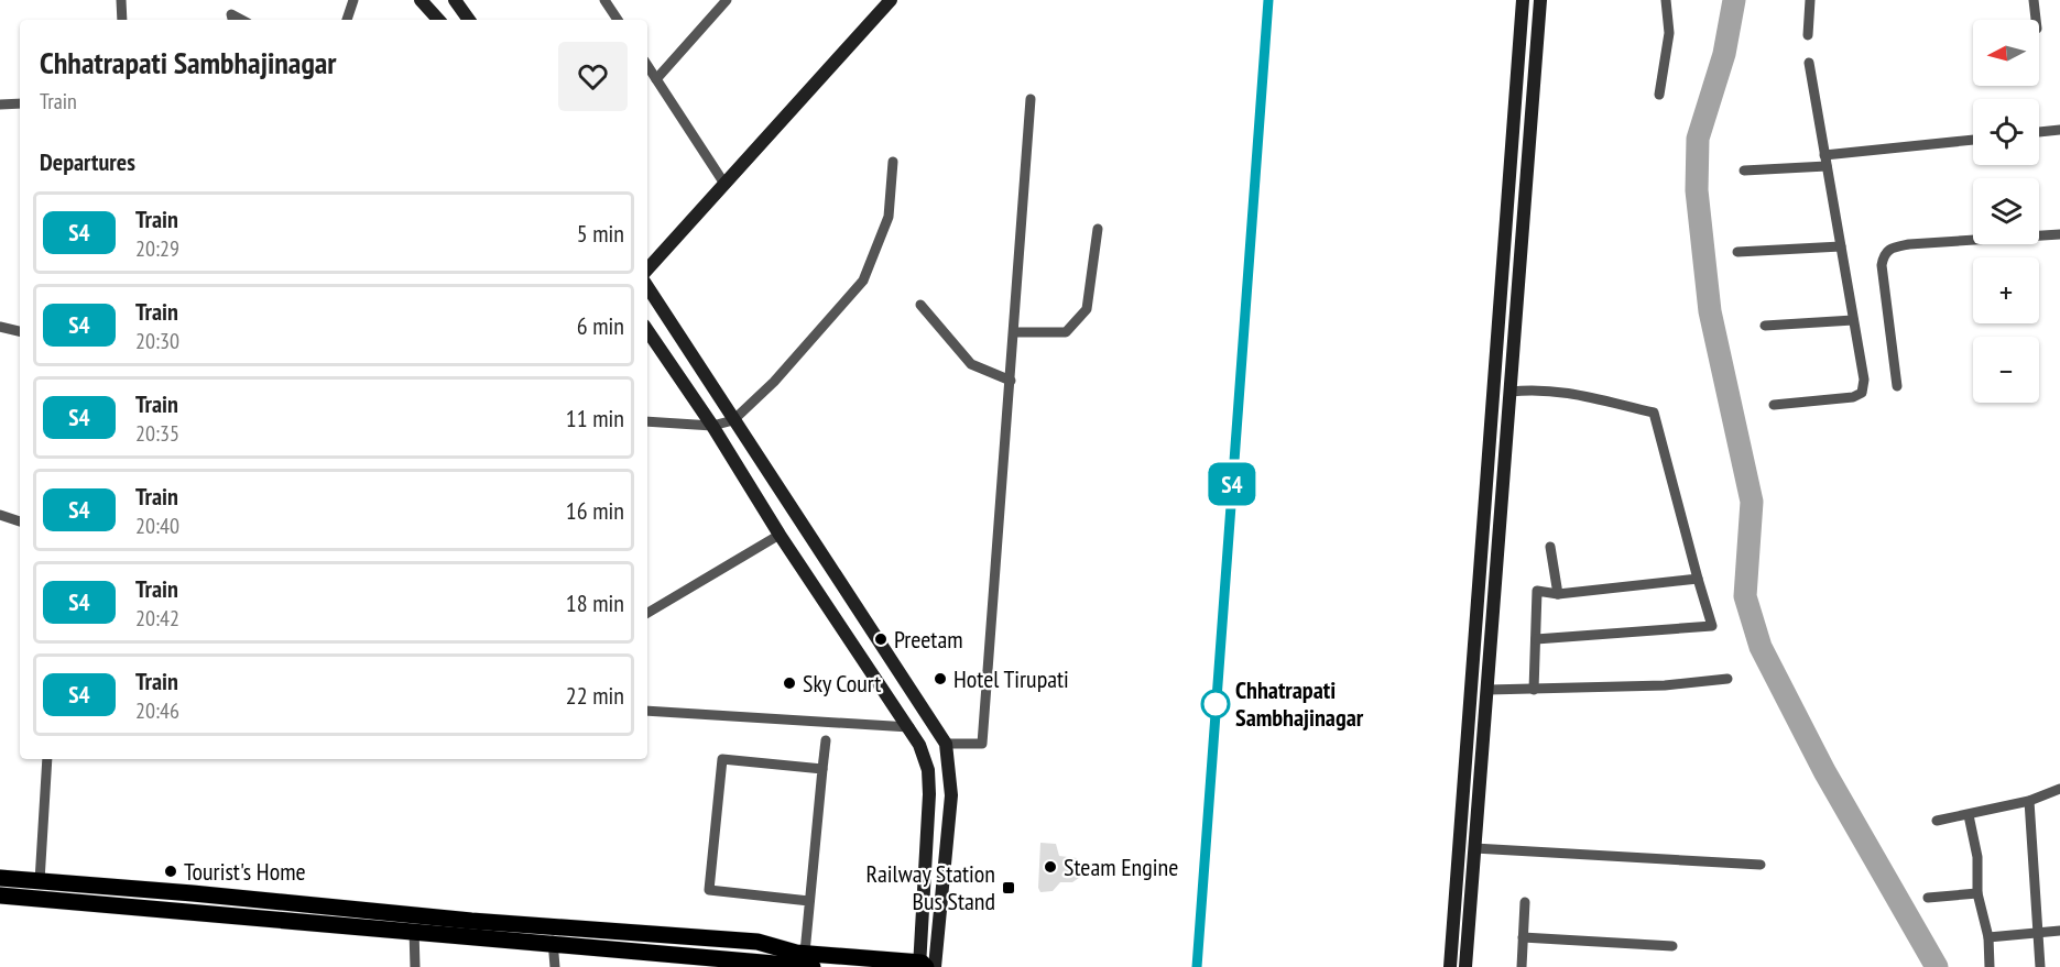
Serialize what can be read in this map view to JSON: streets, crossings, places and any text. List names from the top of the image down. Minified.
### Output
{"places":{"other":["Preetam","Hotel Tirupati","Sky Court","Chhatrapati Sambhajinagar","Steam Engine","Tourist's Home"],"transit":["Railway Station Bus Stand"]},"north":"left","page":{"on_map":"S4","map_buttons":["+","−"],"heading":[["Chhatrapati Sambhajinagar","Train"],"Departures"],"list":[{"mark":"S4","name":"Train","note":"20:29","value":"5 min"},{"mark":"S4","name":"Train","note":"20:30","value":"6 min"},{"mark":"S4","name":"Train","note":"20:35","value":"11 min"},{"mark":"S4","name":"Train","note":"20:40","value":"16 min"},{"mark":"S4","name":"Train","note":"20:42","value":"18 min"},{"mark":"S4","name":"Train","note":"20:46","value":"22 min"}]}}
